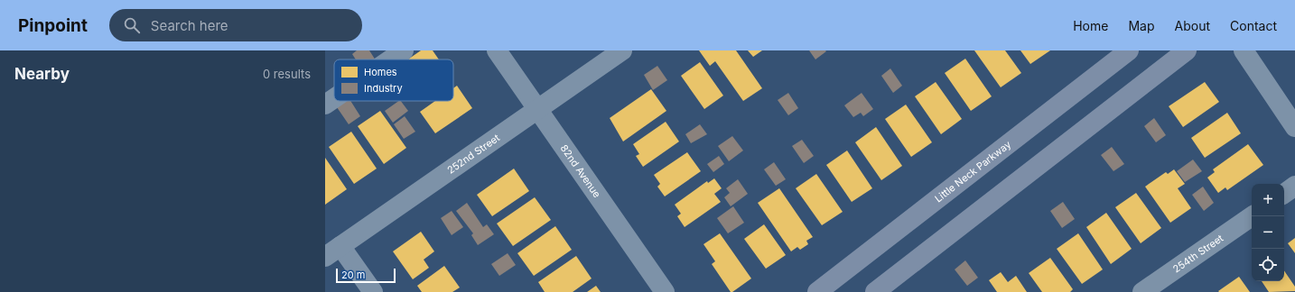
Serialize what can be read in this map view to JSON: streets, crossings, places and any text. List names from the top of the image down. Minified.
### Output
{"streets":{"main road":["Little Neck Parkway"],"street":["252nd Street","82nd Avenue","254th Street"]},"crossings":[["252nd Street","82nd Avenue"]],"legend":["Homes","Industry"],"scale_bar":"20 m","page":{"header":"Pinpoint","search":"Search here","nav":["Home","Map","About","Contact"],"heading":["Nearby","0 results"],"map_buttons":["+","−"],"scale":"20 m"}}
